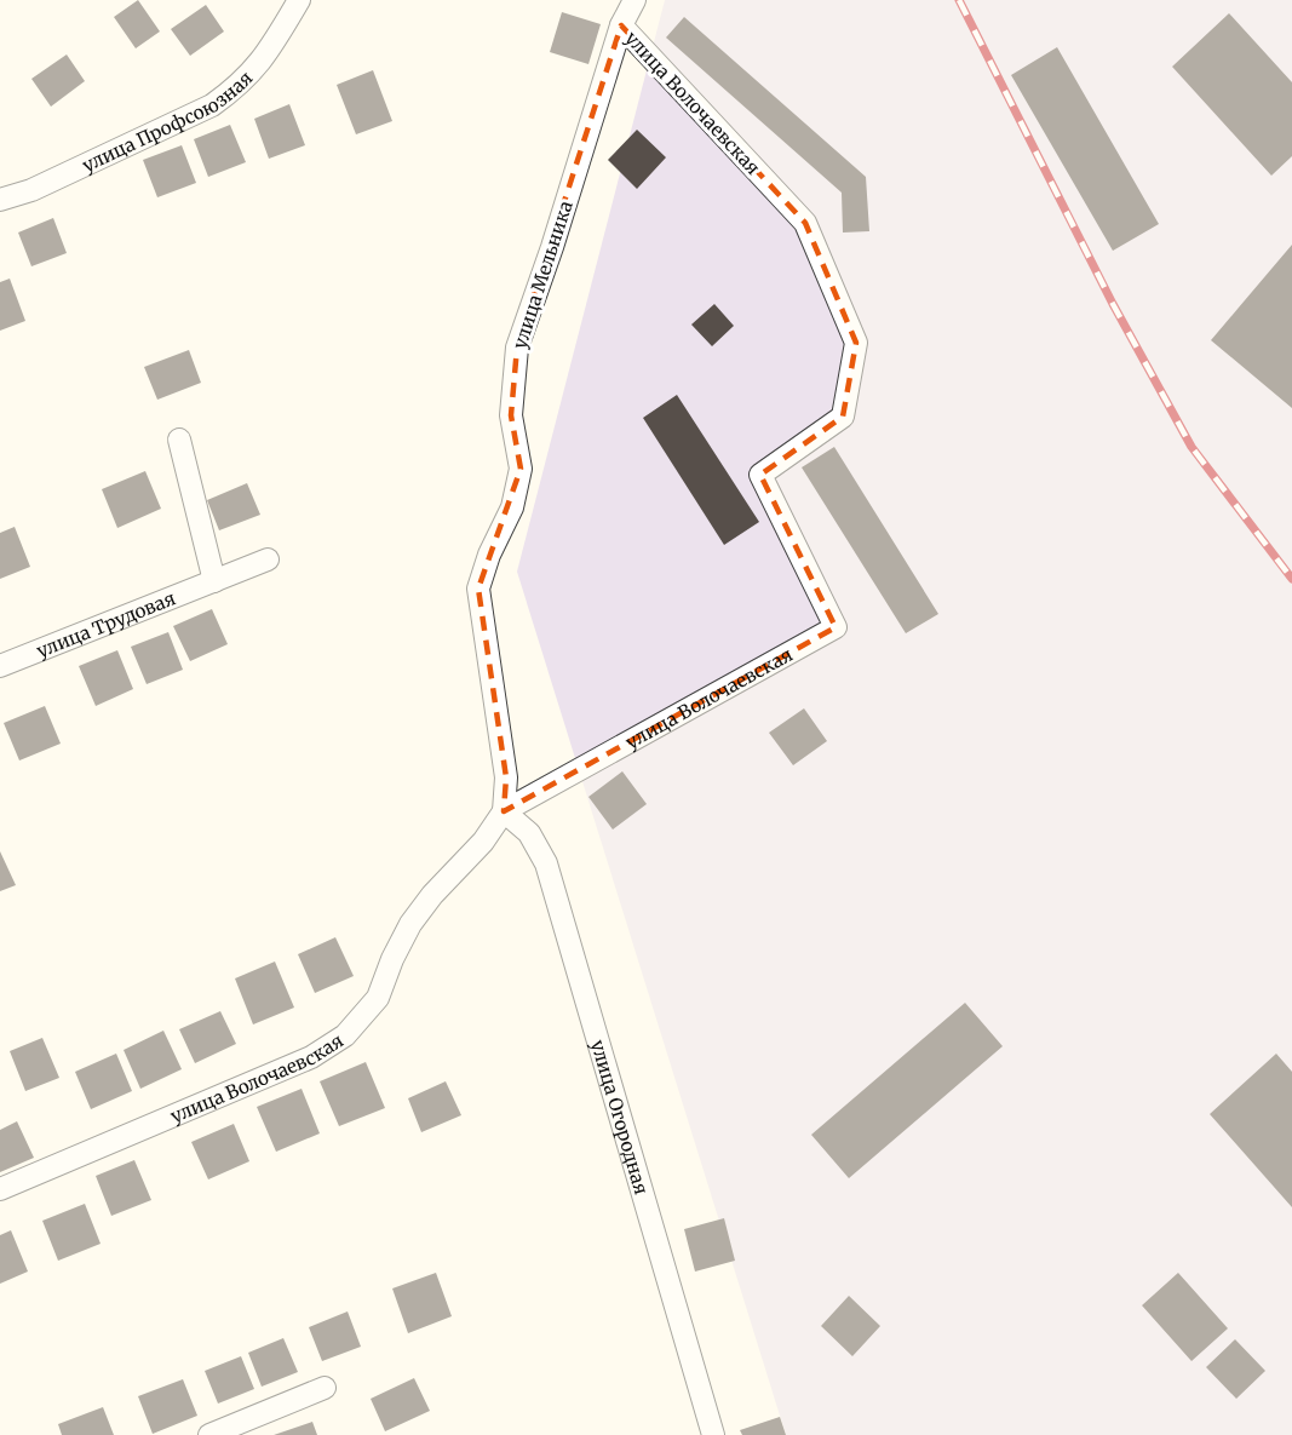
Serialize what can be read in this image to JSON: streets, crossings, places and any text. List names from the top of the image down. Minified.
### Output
{"streets":{"street":["улица Волочаевская","улица Профсоюзная","улица Мельника","улица Трудовая","улица Огородная"]},"crossings":[["улица Волочаевская","улица Мельника"],["улица Волочаевская","улица Огородная"],["улица Мельника","улица Огородная"]]}
